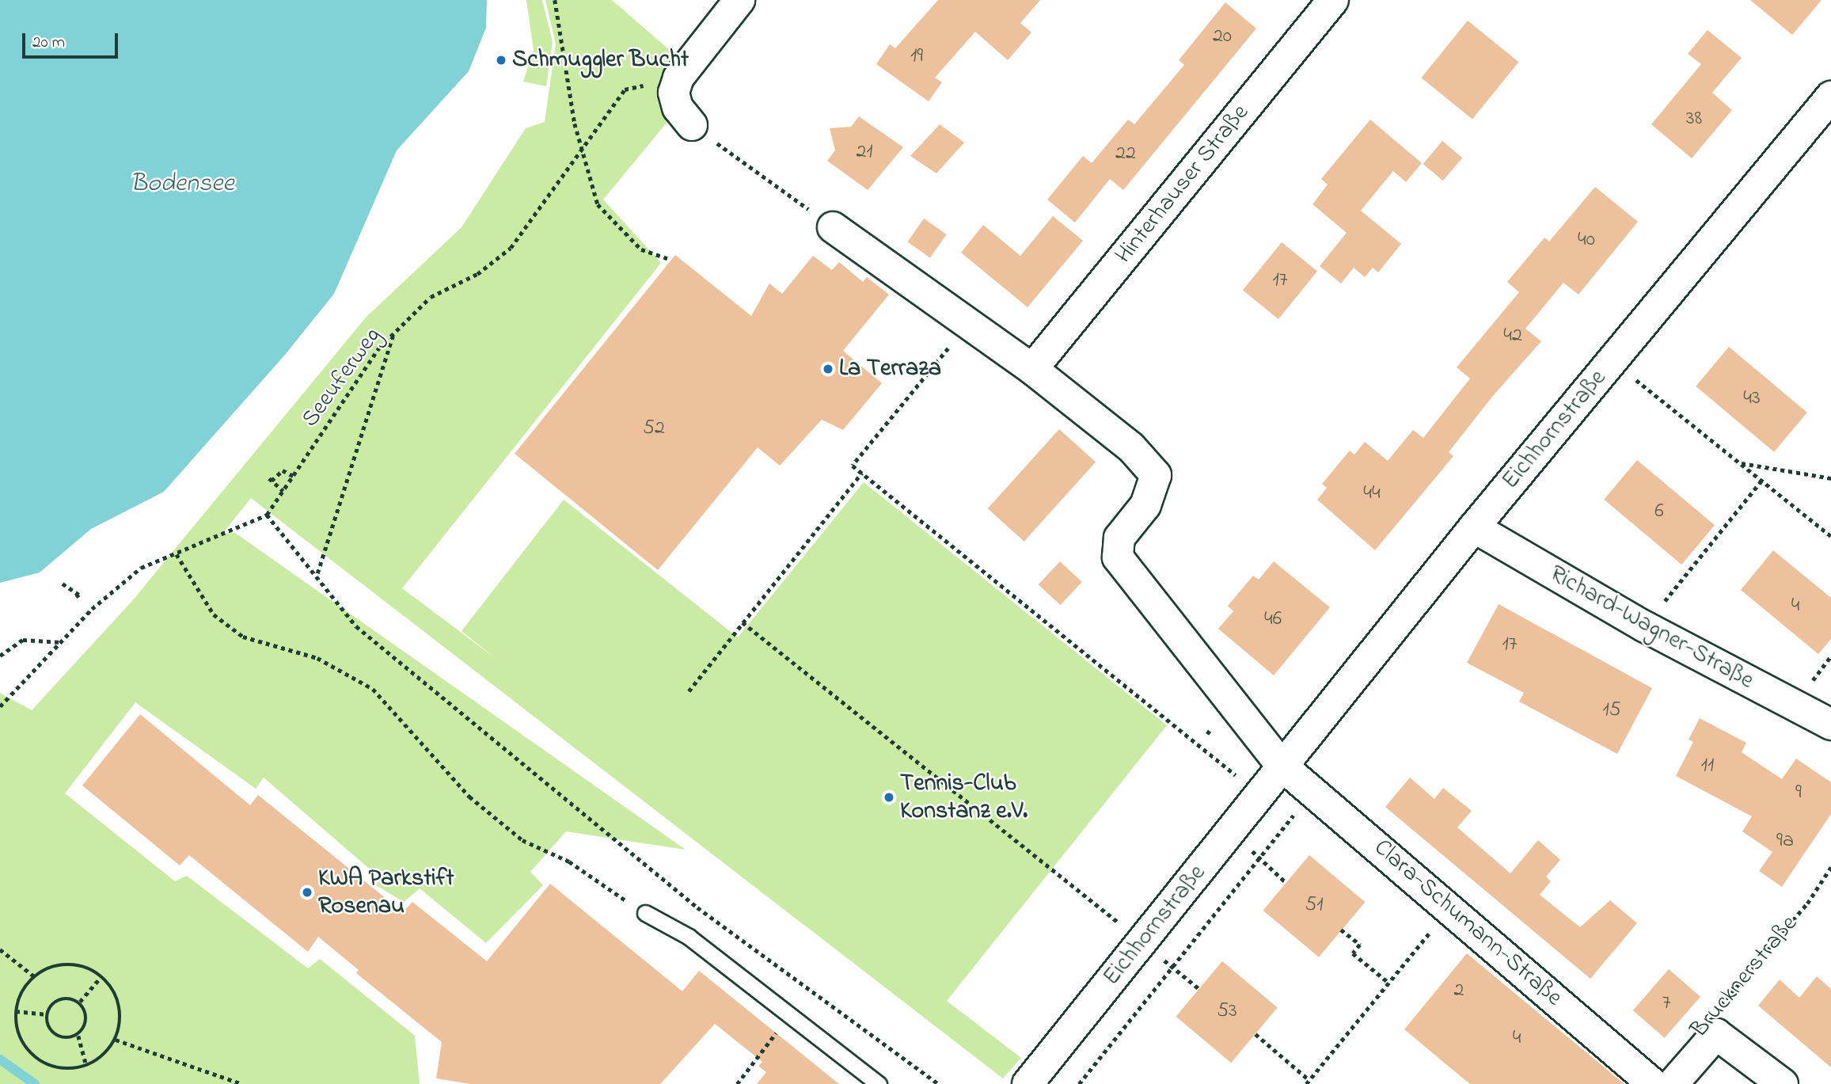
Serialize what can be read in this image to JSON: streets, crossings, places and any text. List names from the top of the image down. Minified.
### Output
{"streets":{"street":["Hinterhauser Straße","Eichhornstraße","Richard-Wagner-Straße","Clara-Schumann-Straße","Brucknerstraße"],"path":["Seeuferweg"]},"crossings":[["Eichhornstraße","Richard-Wagner-Straße"],["Eichhornstraße","Clara-Schumann-Straße"],["Clara-Schumann-Straße","Brucknerstraße"]],"water":["Bodensee"],"places":["Schmuggler Bucht","La Terraza","Tennis-Club Konstanz e.V.","KWA Parkstift Rosenau"],"house_numbers":["20","19","38","21","22","40","17","42","43","52","44","6","4","46","17","15","11","9","9a","51","2","7","53","4"],"scale_bar":"20 m"}
